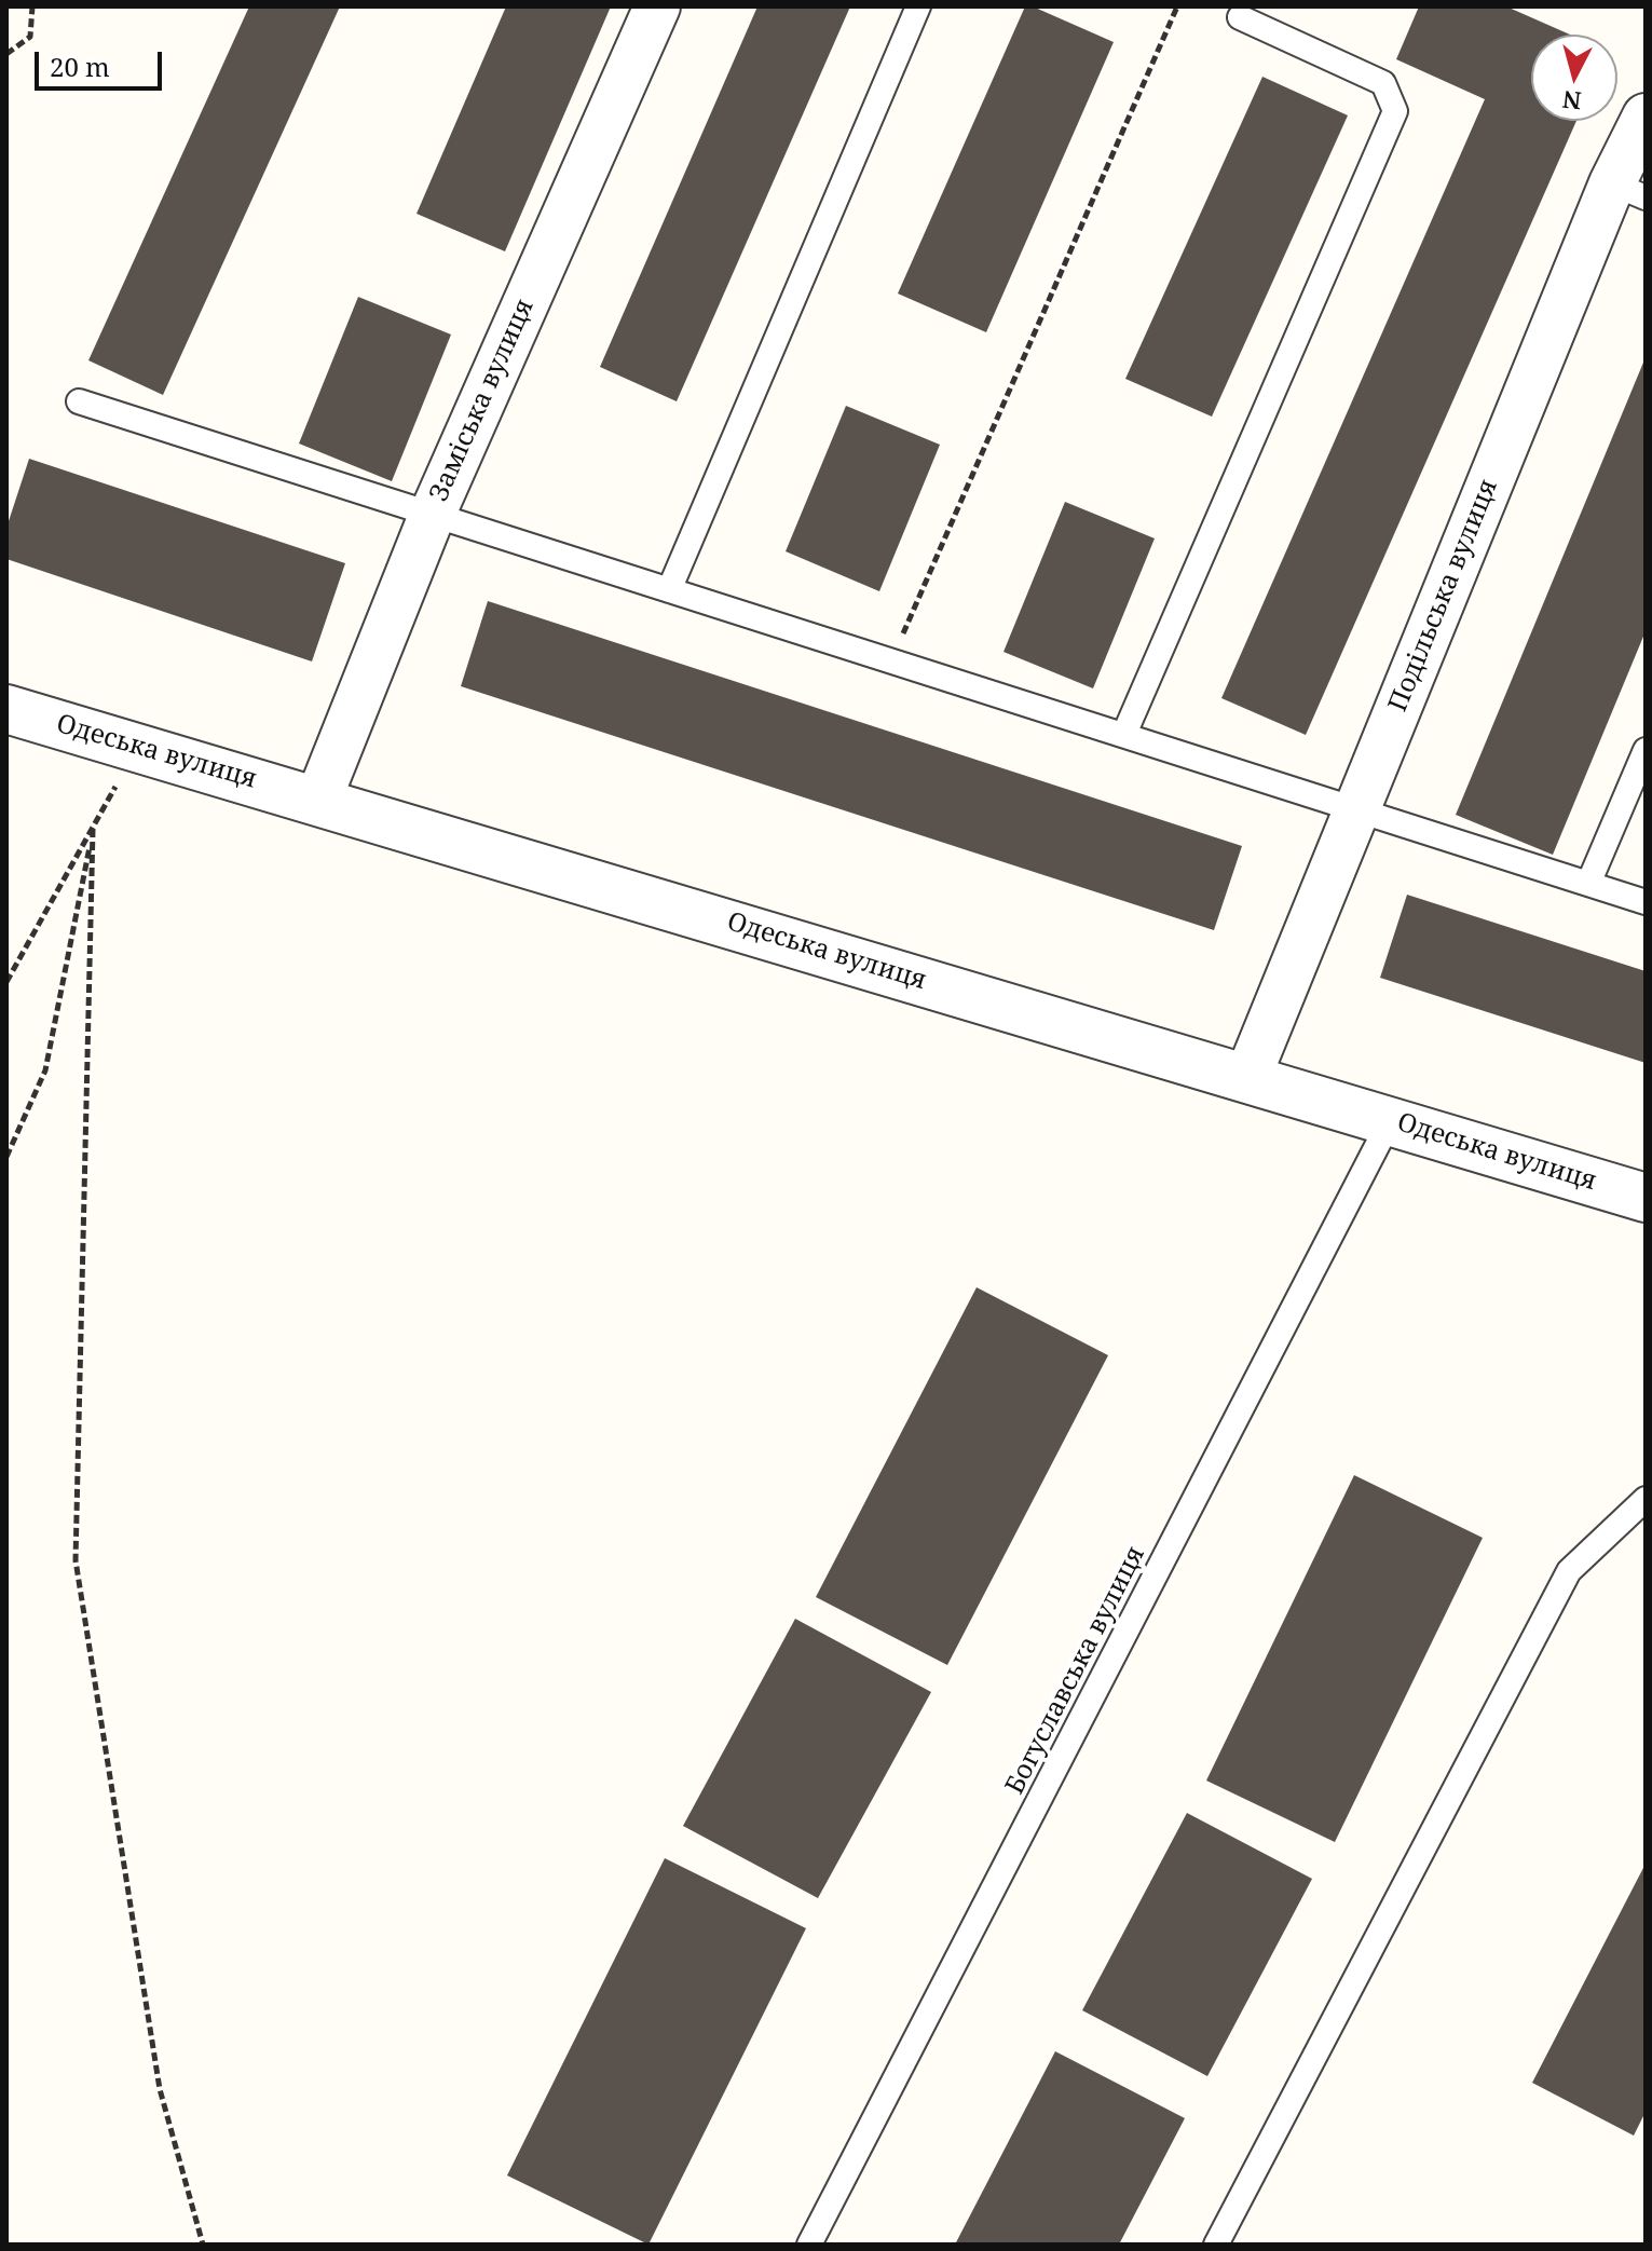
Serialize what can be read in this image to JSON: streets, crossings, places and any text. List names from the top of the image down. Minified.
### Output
{"streets":{"street":["Заміська вулиця","Подільська вулиця","Одеська вулиця"],"lane":["Богуславська вулиця"]},"crossings":[["Заміська вулиця","Одеська вулиця"],["Подільська вулиця","Одеська вулиця"],["Одеська вулиця","Богуславська вулиця"]],"scale_bar":"20 m","north":"bottom"}
